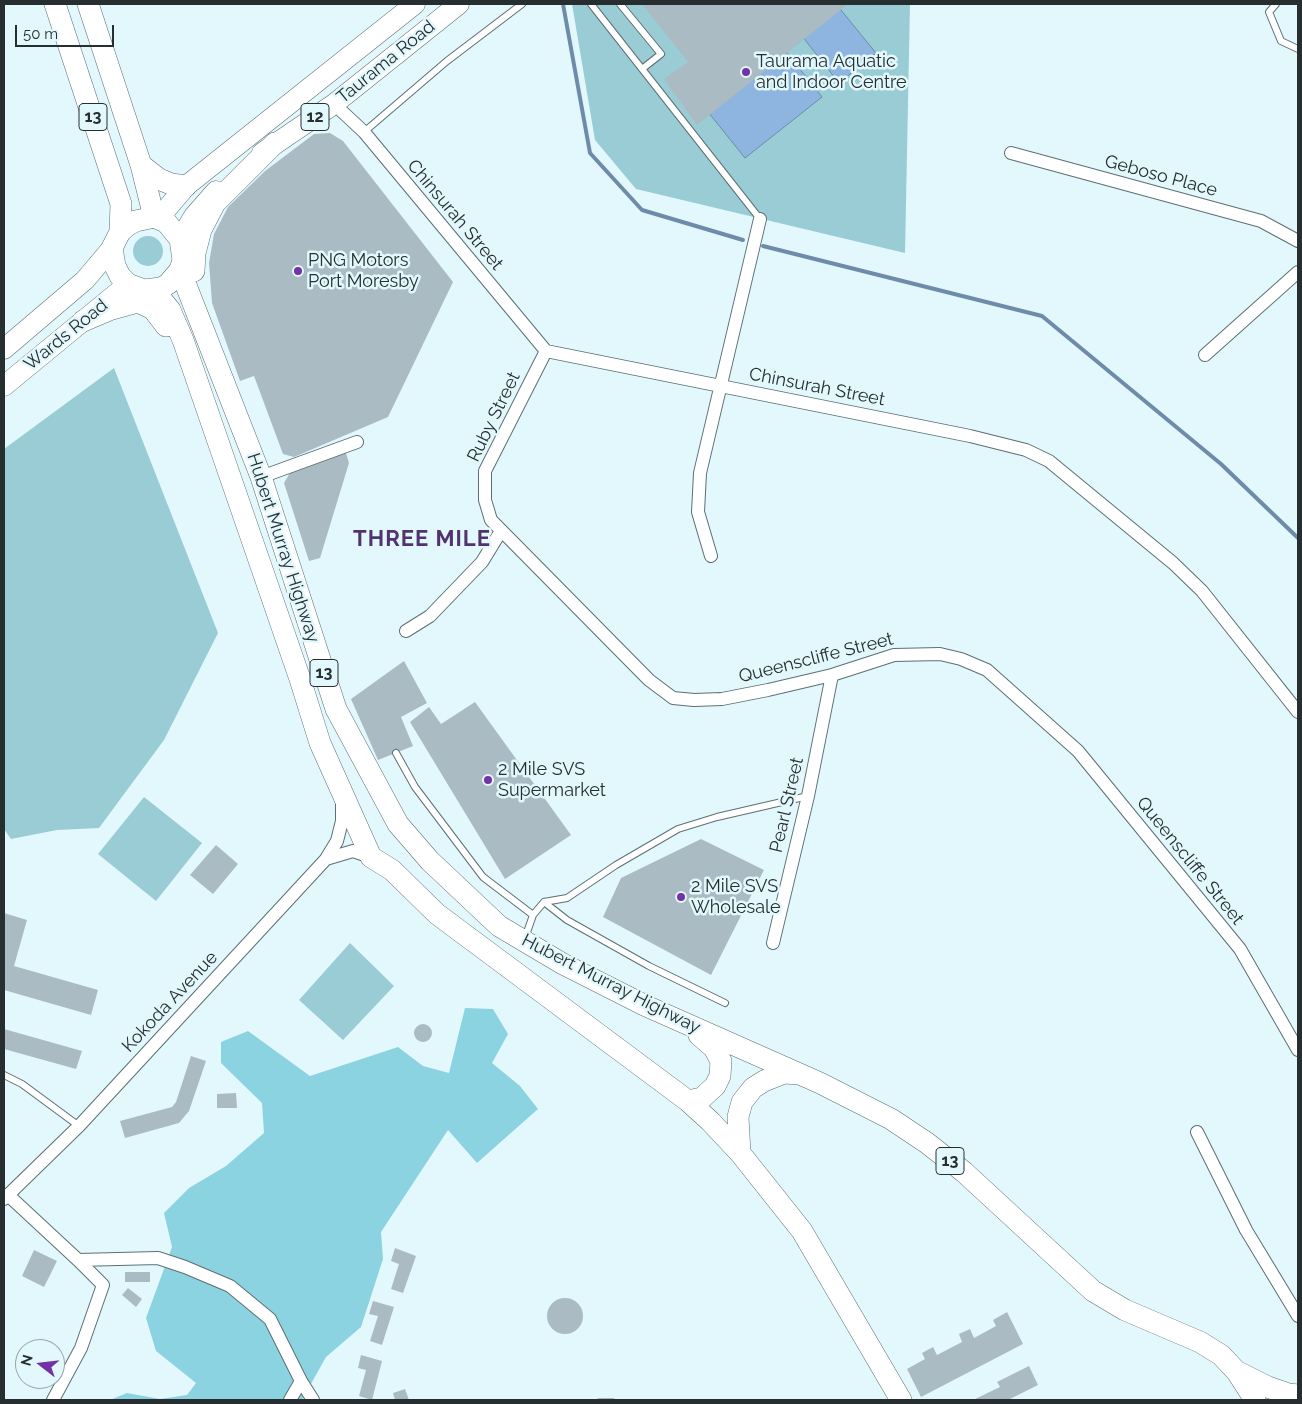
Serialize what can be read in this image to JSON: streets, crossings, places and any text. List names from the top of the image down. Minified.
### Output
{"streets":{"highway":["13","Hubert Murray Highway"],"main road":["Taurama Road","12","Wards Road"],"street":["Geboso Place","Chinsurah Street","Ruby Street","Queenscliffe Street","Pearl Street","Kokoda Avenue"]},"crossings":[["Taurama Road","13"],["Taurama Road","Chinsurah Street"],["Taurama Road","Wards Road"],["Taurama Road","Hubert Murray Highway"],["13","Wards Road"],["13","Hubert Murray Highway"],["Chinsurah Street","Ruby Street"],["Wards Road","Hubert Murray Highway"],["Ruby Street","Queenscliffe Street"],["Hubert Murray Highway","Kokoda Avenue"],["Queenscliffe Street","Pearl Street"]],"districts":["THREE MILE"],"places":["Taurama Aquatic and Indoor Centre","PNG Motors Port Moresby","2 Mile SVS Supermarket","2 Mile SVS Wholesale"],"scale_bar":"50 m","north":"left"}
